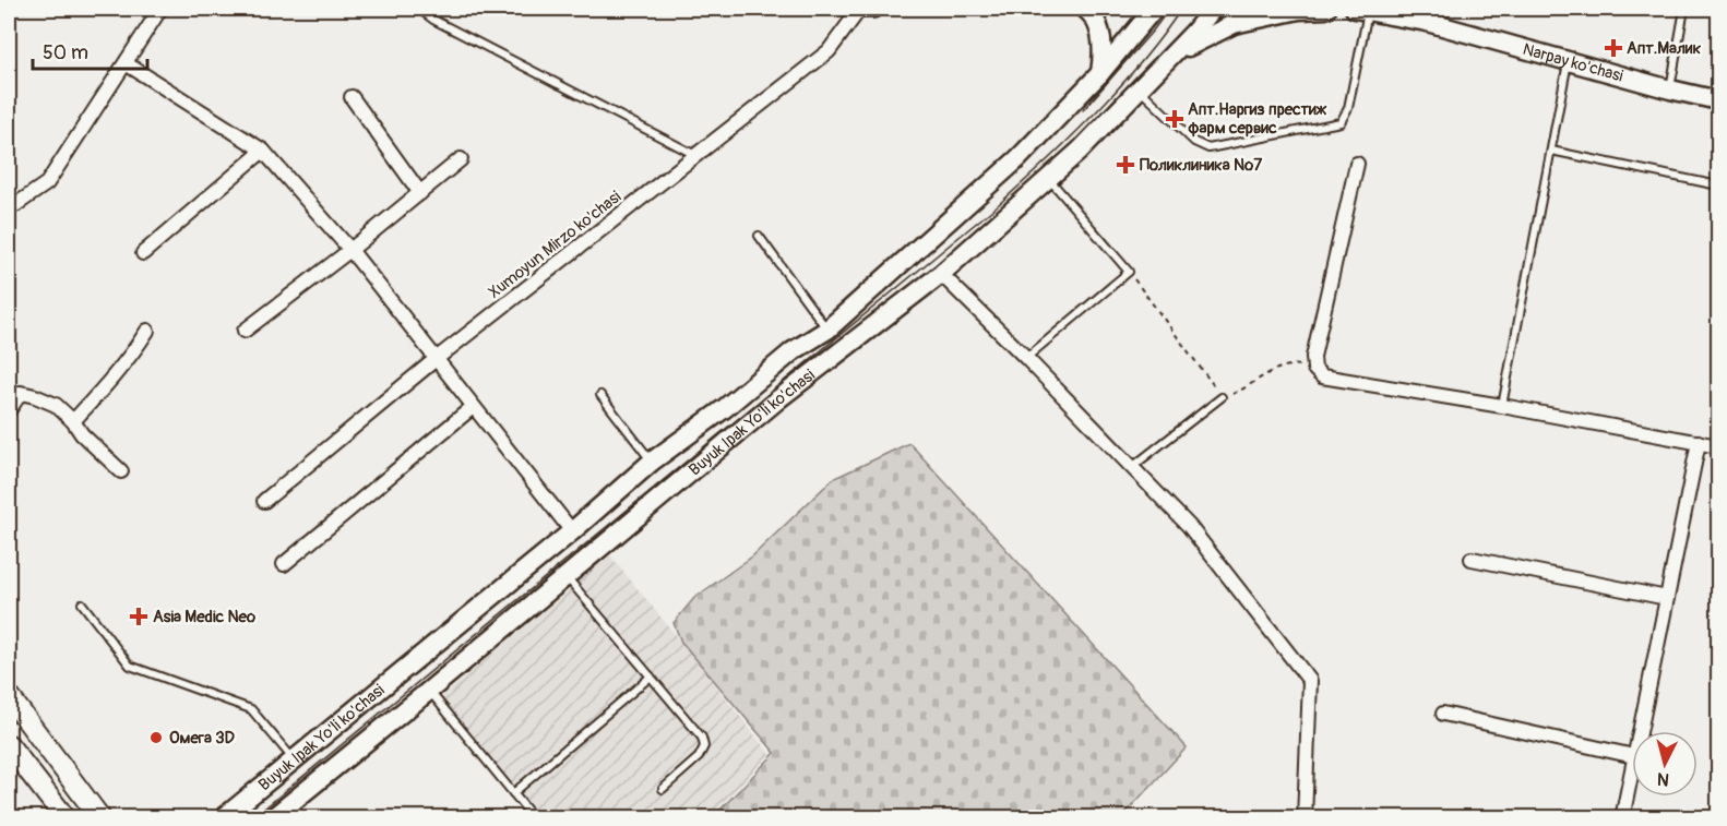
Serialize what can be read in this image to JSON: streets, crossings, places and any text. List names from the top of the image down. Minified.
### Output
{"streets":{"main road":["Narpay ko'chasi","Buyuk Ipak Yo'li ko'chasi"],"street":["Xumoyun Mirzo ko'chasi"]},"places":{"health":["Апт.Малик","Апт.Наргиз престиж фарм сервис","Поликлиника №7","Asia Medic Neo"],"other":["Омега 3D"]},"scale_bar":"50 m","north":"bottom"}
